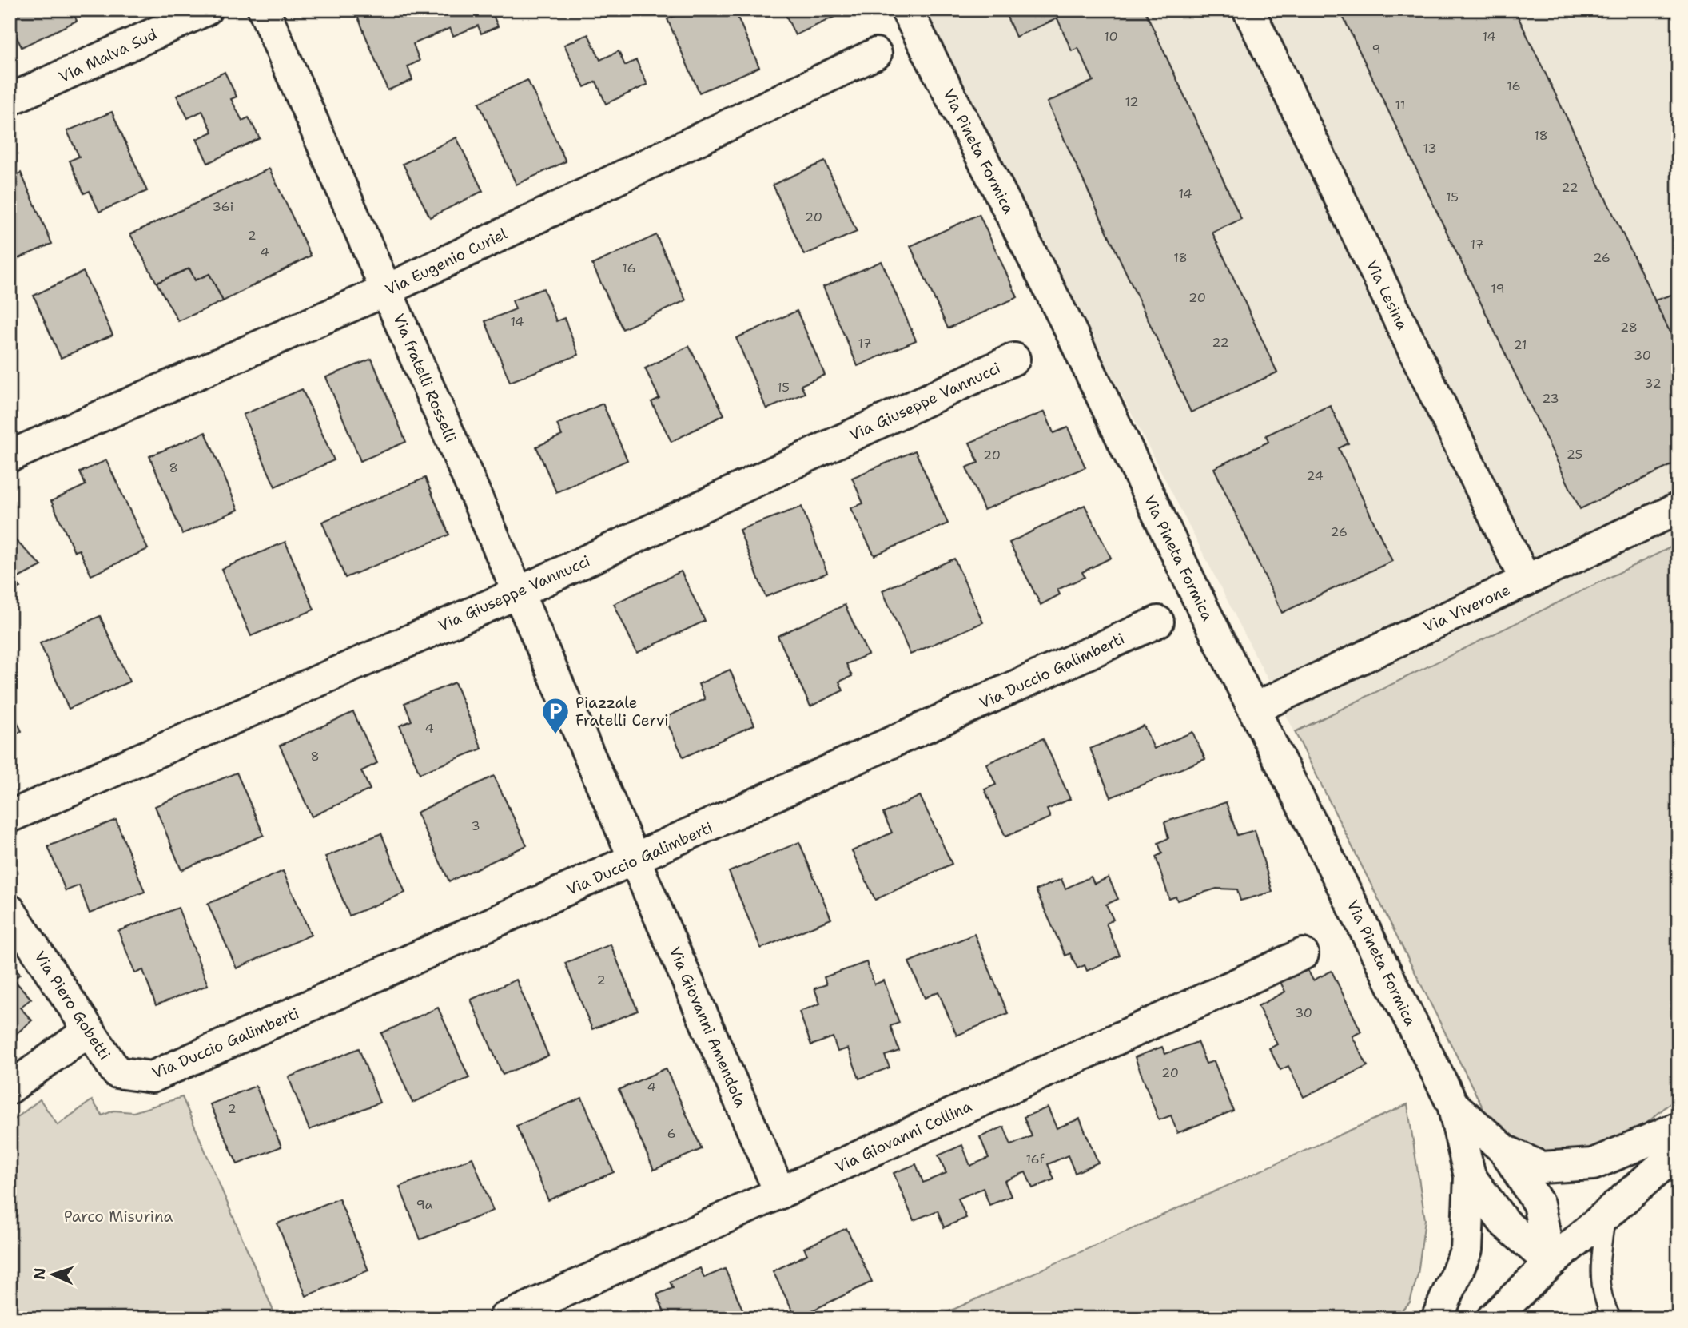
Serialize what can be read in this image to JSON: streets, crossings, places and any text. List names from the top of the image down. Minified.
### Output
{"streets":{"street":["Via Malva Sud","Via Pineta Formica","Via Eugenio Curiel","Via Lesina","Via fratelli Rosselli","Via Giuseppe Vannucci","Via Viverone","Via Duccio Galimberti","Via Piero Gobetti","Via Giovanni Amendola","Via Giovanni Collina"]},"crossings":[["Via Pineta Formica","Via Viverone"],["Via Eugenio Curiel","Via fratelli Rosselli"],["Via Lesina","Via Viverone"],["Via fratelli Rosselli","Via Giuseppe Vannucci"],["Via Duccio Galimberti","Via Piero Gobetti"],["Via Duccio Galimberti","Via Giovanni Amendola"],["Via Giovanni Amendola","Via Giovanni Collina"]],"parks":["Parco Misurina"],"places":{"parking":["Piazzale Fratelli Cervi"]},"house_numbers":["10","14","9","16","12","11","18","13","22","14","15","36i","20","2","17","4","18","26","16","19","20","14","28","22","17","21","30","32","15","23","25","20","8","24","26","4","8","3","2","30","20","4","2","6","16f","9a"],"north":"left"}
